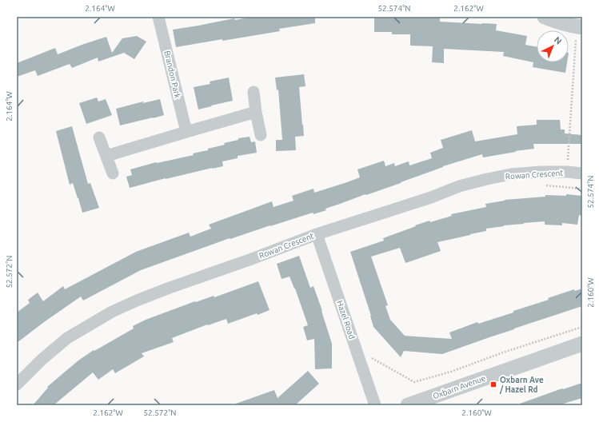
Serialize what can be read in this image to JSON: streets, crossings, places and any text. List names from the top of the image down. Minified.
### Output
{"streets":{"street":["Brandon Park","Rowan Crescent","Hazel Road","Oxbarn Avenue"]},"crossings":[["Rowan Crescent","Hazel Road"]],"places":{"transit":["Oxbarn Ave / Hazel Rd"]},"north":"top right","coordinates":["2.164°W","52.574°N","2.162°W","52.572°N","2.160°W"]}
